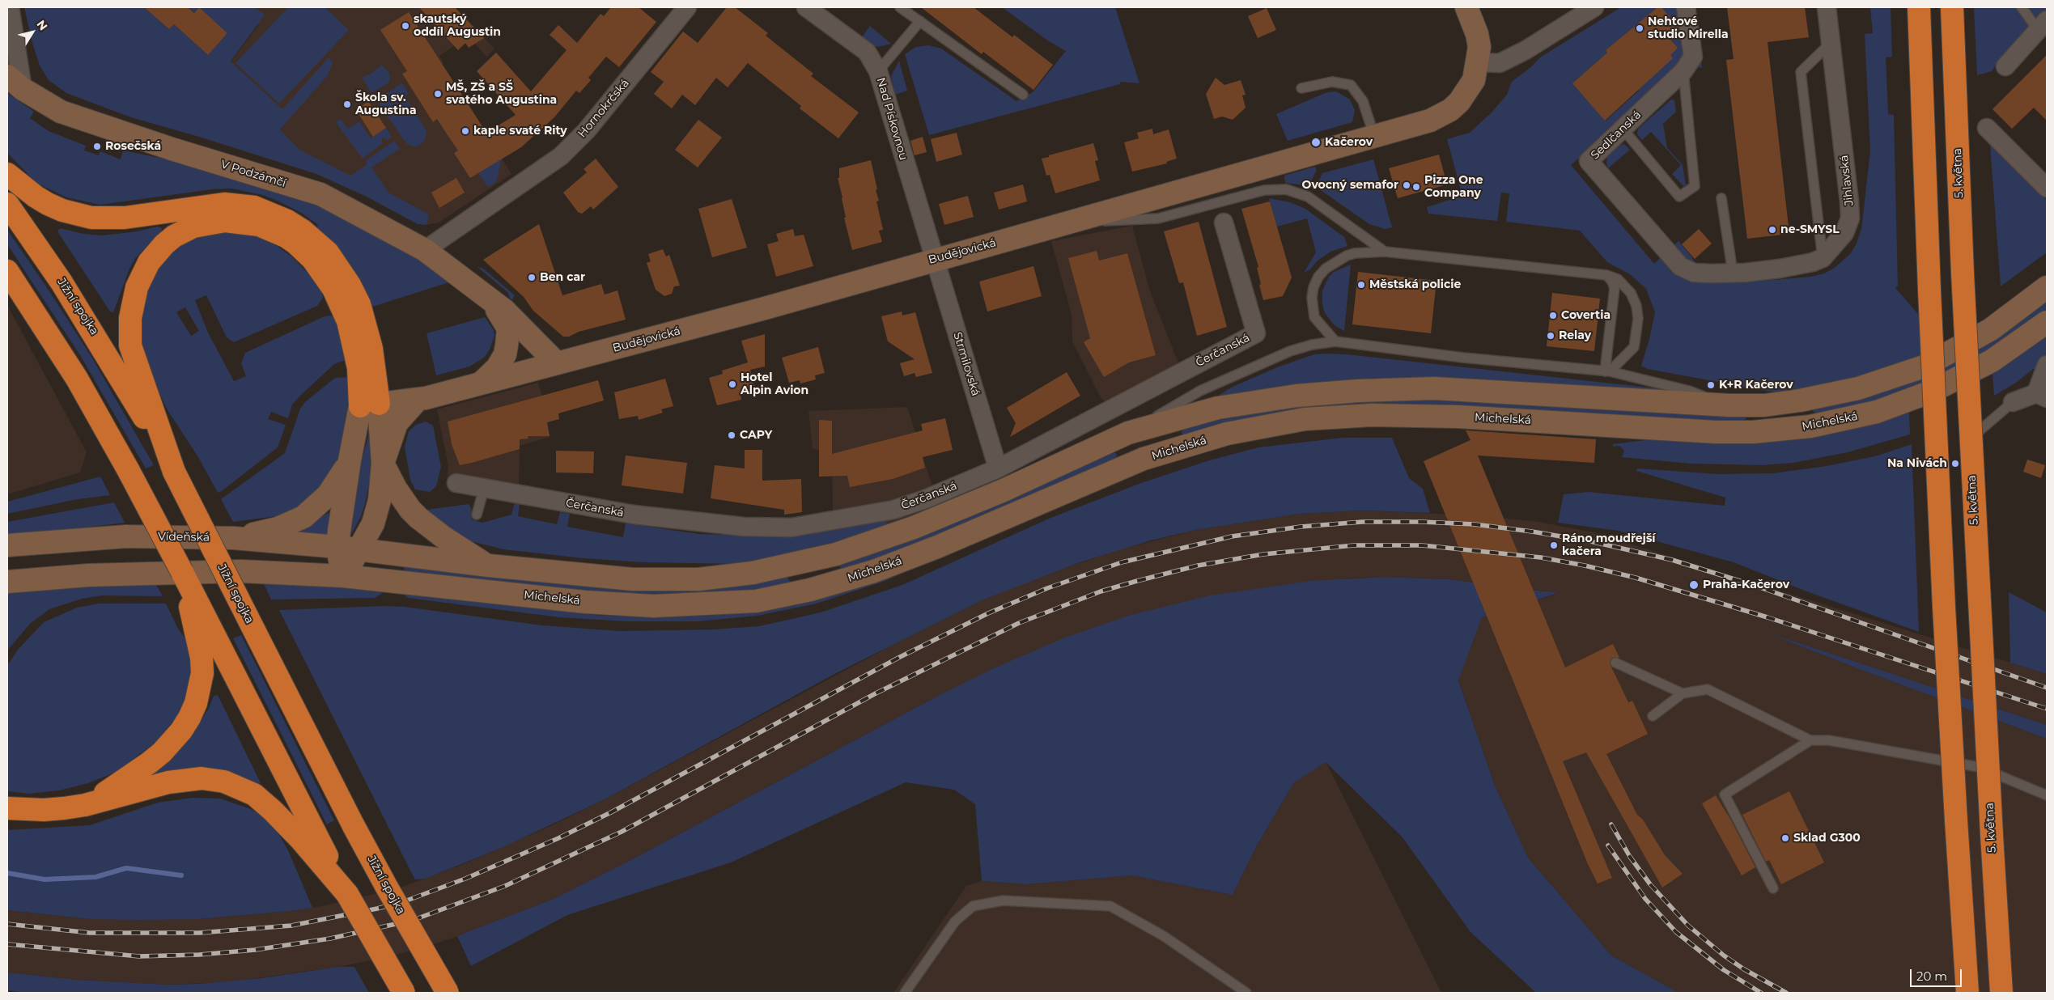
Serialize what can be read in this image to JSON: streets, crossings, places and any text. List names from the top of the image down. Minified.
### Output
{"streets":{"highway":["5. května","Jižní spojka"],"main road":["V Podzámčí","Budějovická","Michelská","Vídeňská"],"street":["Hornokrčská","Nad Pískovnou","Sedlčanská","Jihlavská","Čerčanská","Strmilovská"]},"crossings":[["Hornokrčská","V Podzámčí"],["Nad Pískovnou","Budějovická"],["Nad Pískovnou","Strmilovská"],["V Podzámčí","Budějovická"],["Budějovická","Strmilovská"],["Čerčanská","Strmilovská"]],"places":["skautský oddíl Augustin","Nehtové studio Mirella","MŠ, ZŠ a SŠ svatého Augustina","Škola sv. Augustina","kaple svaté Rity","Kačerov","Rosečská","Ovocný semafor","Pizza One Company","ne-SMYSL","Ben car","Městská policie","Covertia","Relay","Hotel Alpin Avion","K+R Kačerov","CAPY","Na Nivách","Ráno moudřejší kačera","Praha-Kačerov","Sklad G300"],"scale_bar":"20 m","north":"top right"}
